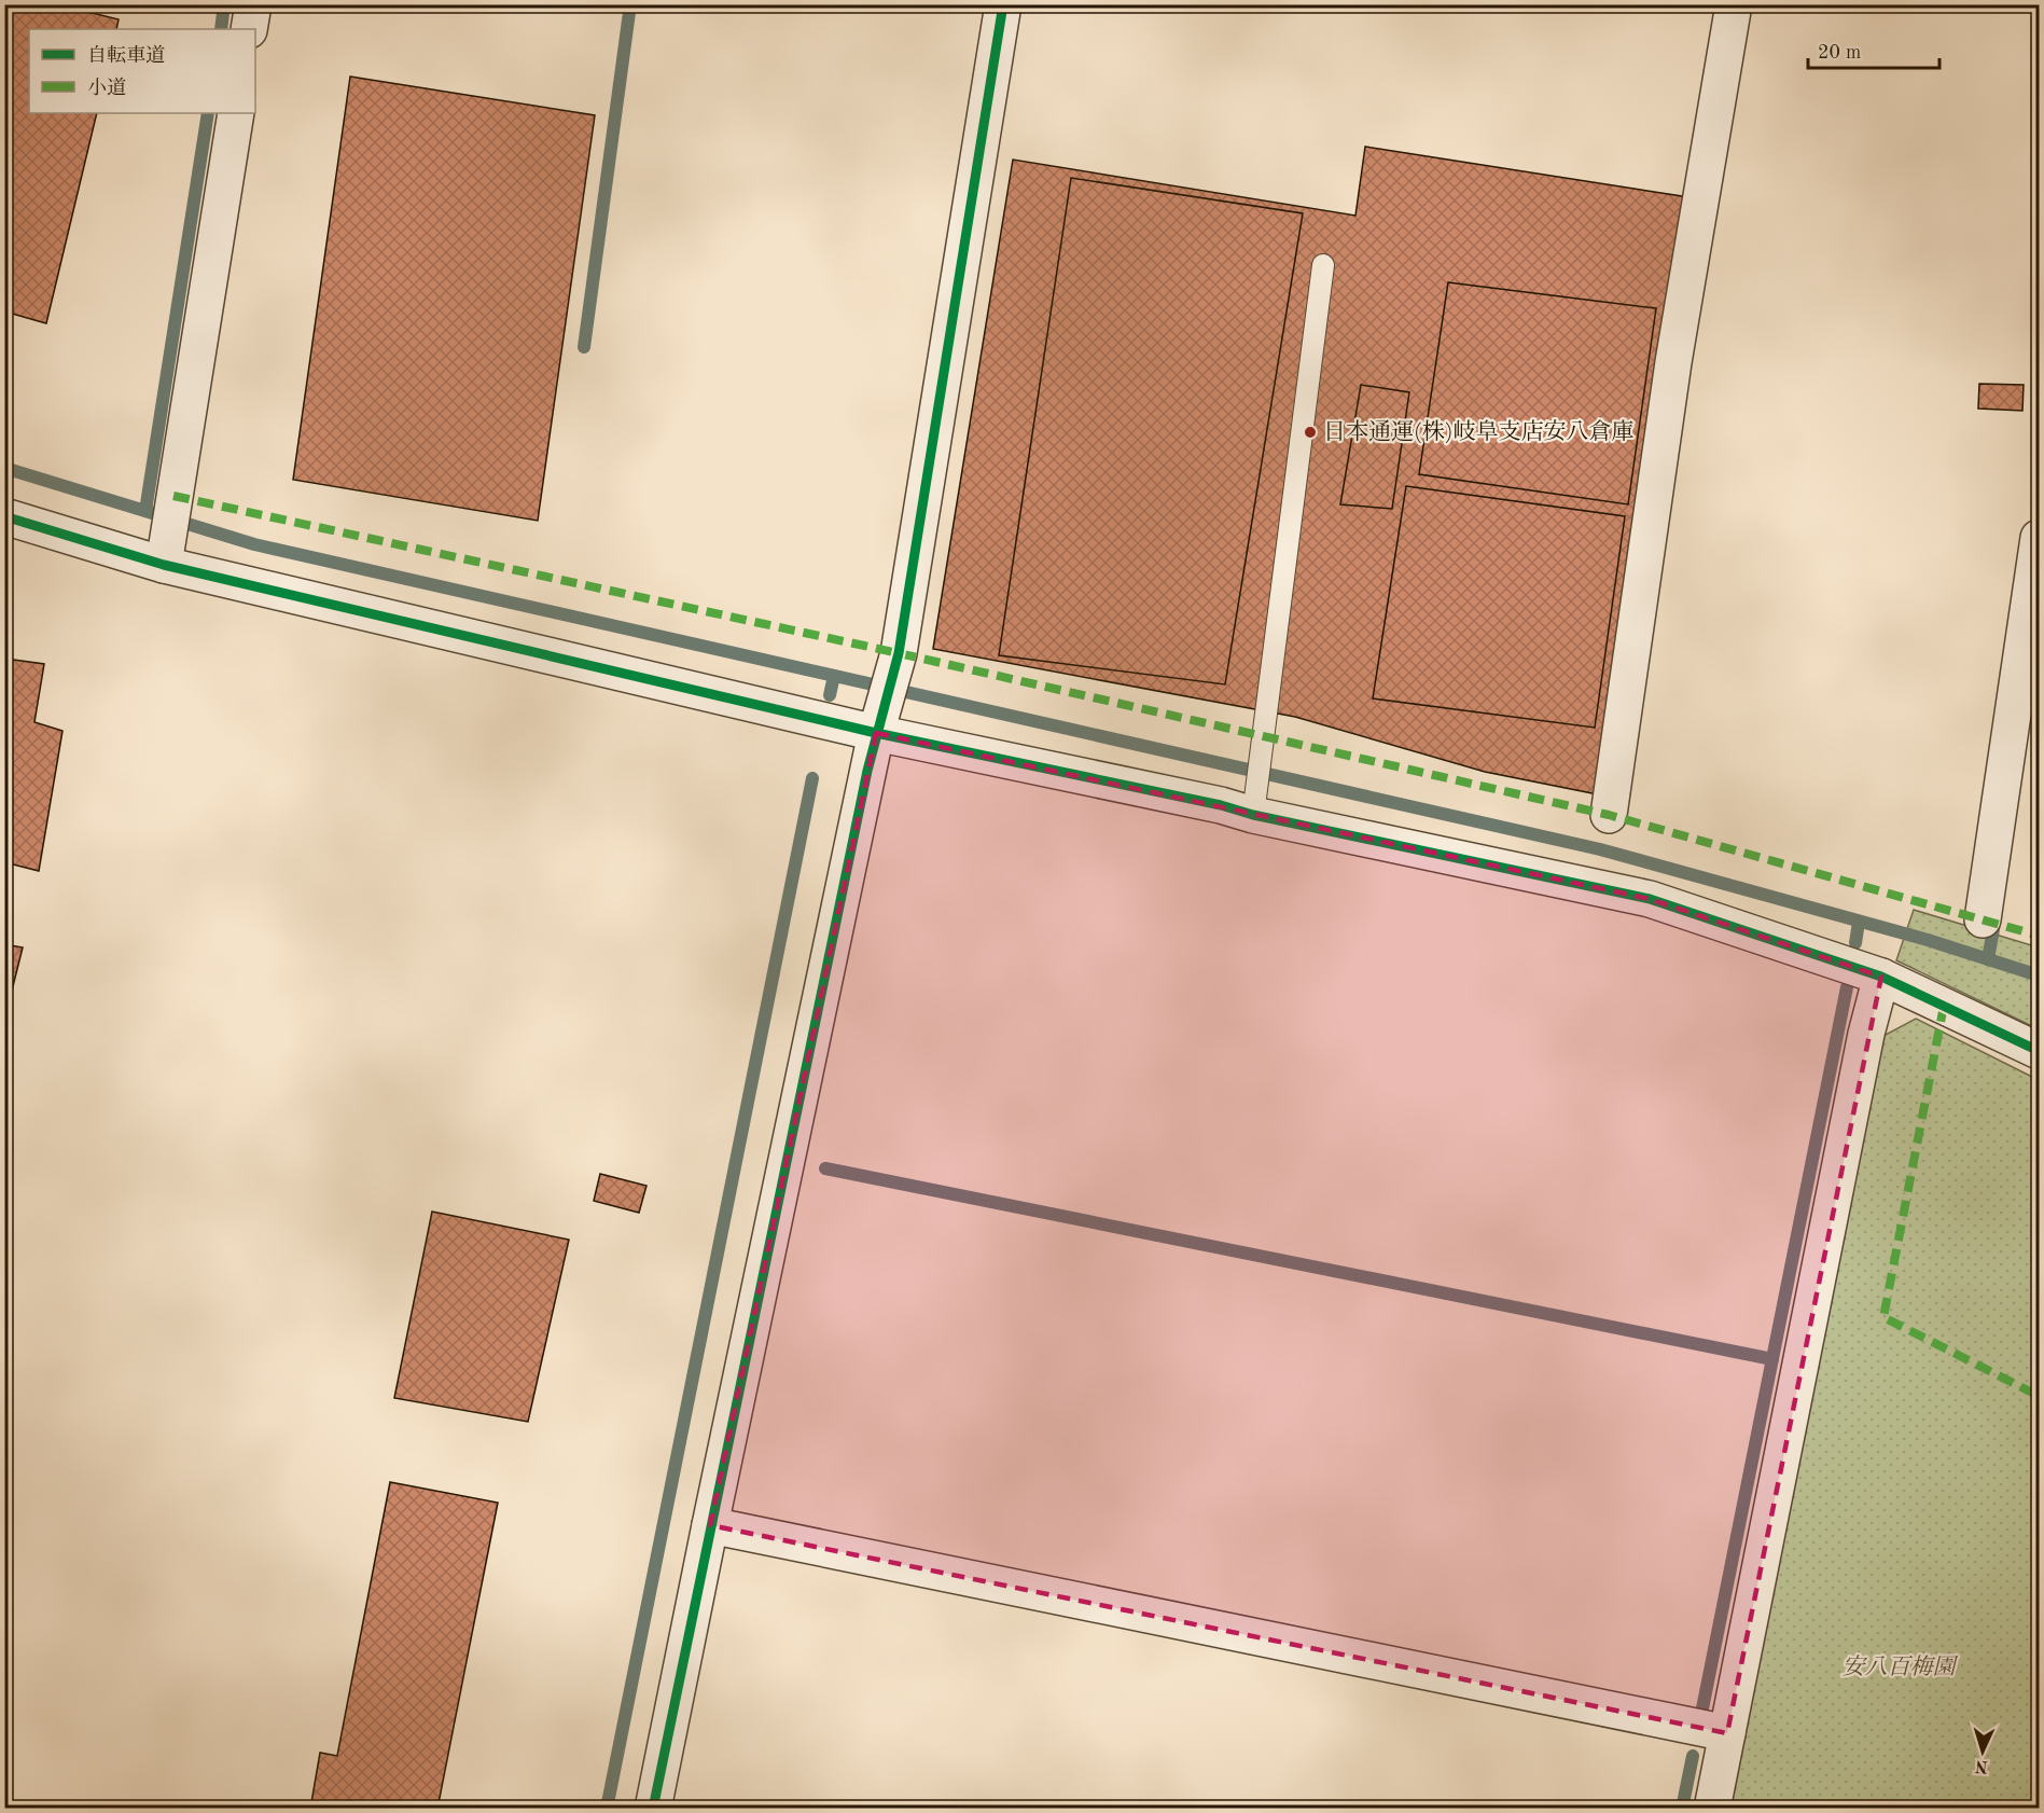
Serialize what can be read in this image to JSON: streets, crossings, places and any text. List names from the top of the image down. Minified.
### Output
{"parks":["安八百梅園"],"places":["日本通運(株)岐阜支店安八倉庫"],"legend":["自転車道","小道"],"scale_bar":"20 m","north":"bottom"}
